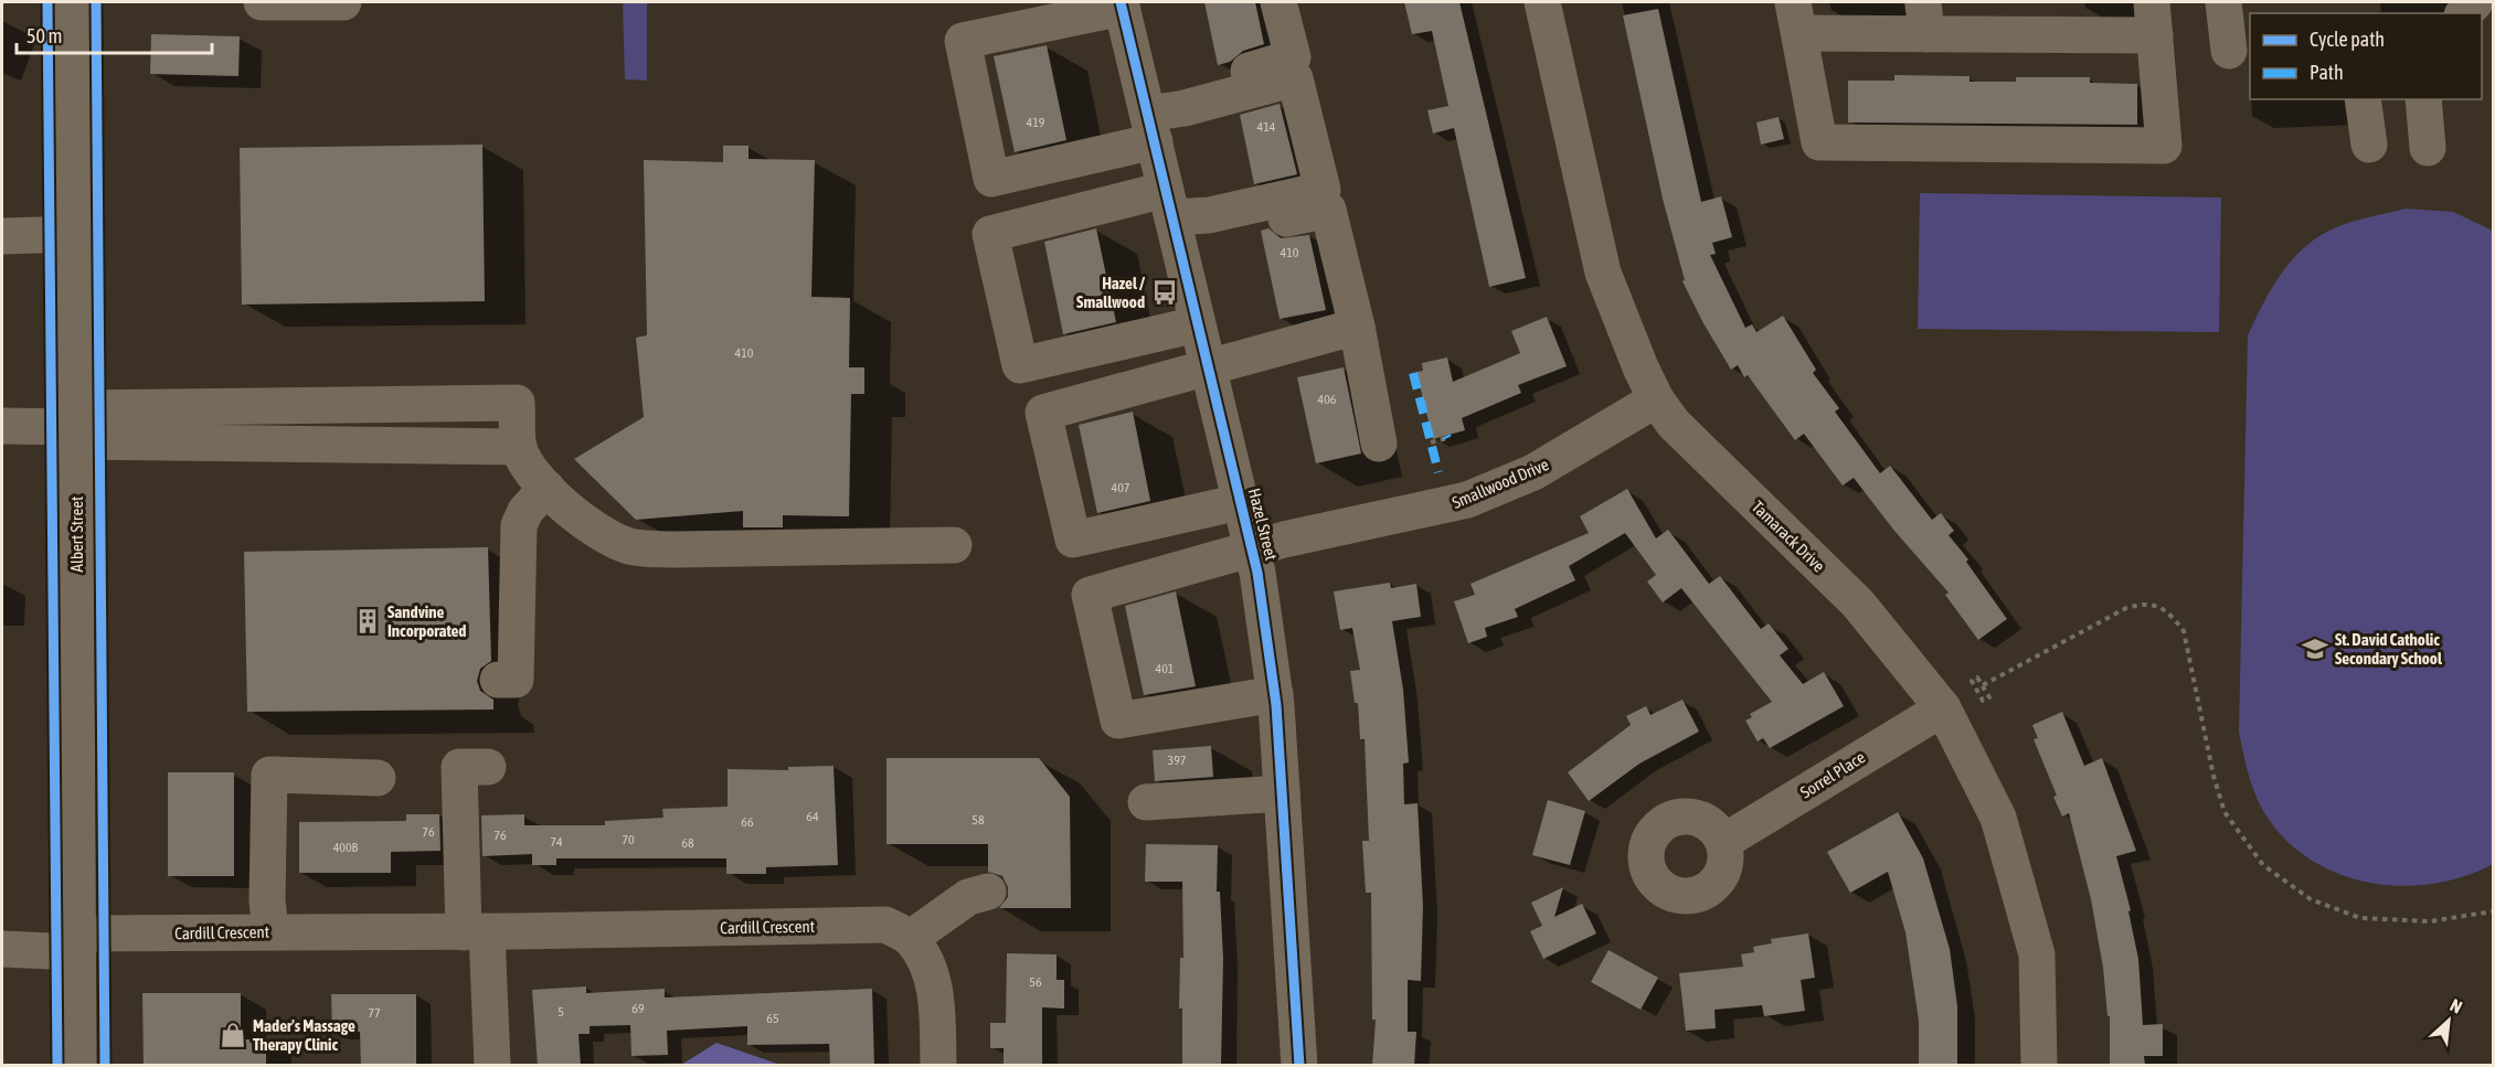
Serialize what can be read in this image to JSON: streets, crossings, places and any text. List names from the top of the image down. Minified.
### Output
{"streets":{"street":["Smallwood Drive","Hazel Street","Albert Street","Tamarack Drive","Sorrel Place","Cardill Crescent"]},"crossings":[["Smallwood Drive","Hazel Street"],["Smallwood Drive","Tamarack Drive"],["Albert Street","Cardill Crescent"],["Tamarack Drive","Sorrel Place"]],"places":{"bus stop":["Hazel / Smallwood"],"building":["Sandvine Incorporated"],"school or university":["St. David Catholic Secondary School"],"shop":["Mader's Massage Therapy Clinic"]},"house_numbers":["419","414","410","410","406","407","401","397","64","58","66","76","76","70","74","68","400B","56","69","5","77","65"],"legend":["Cycle path","Path"],"scale_bar":"50 m","north":"top right"}
